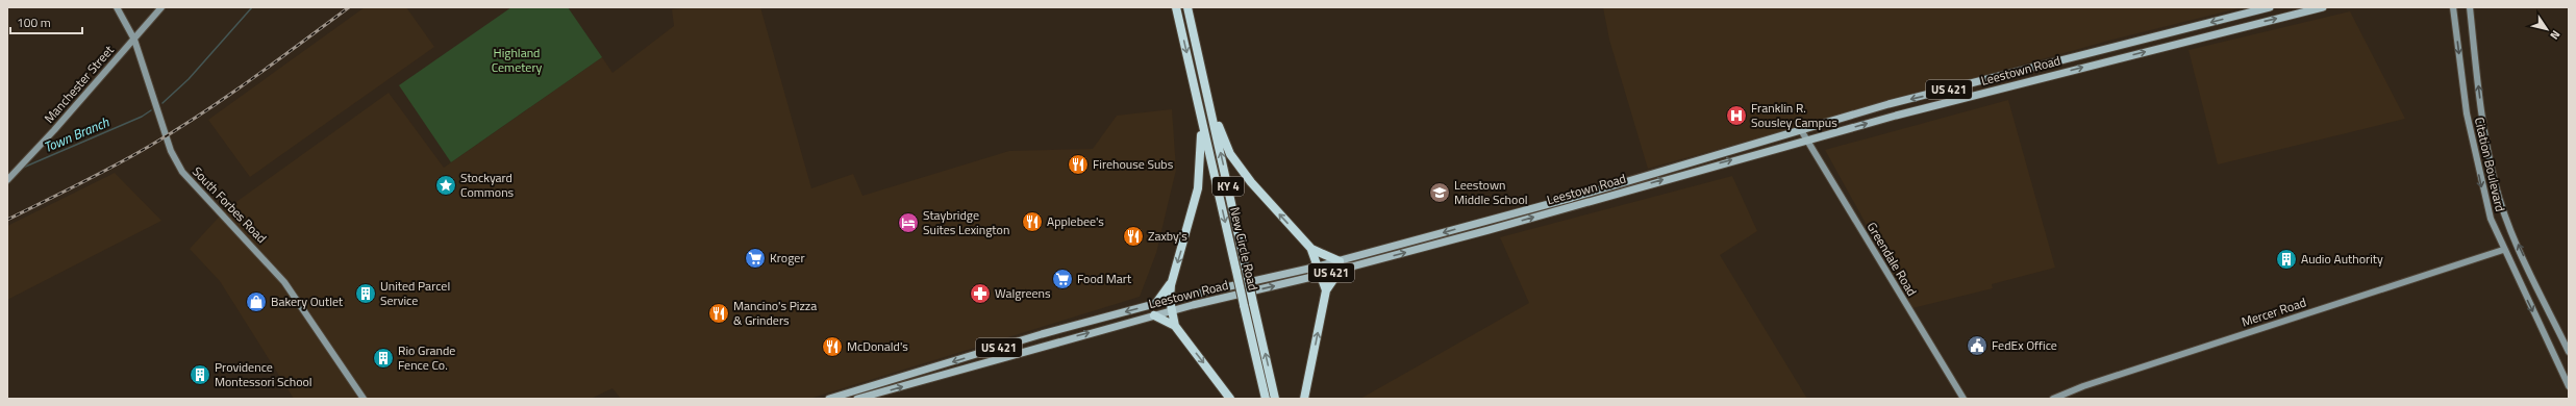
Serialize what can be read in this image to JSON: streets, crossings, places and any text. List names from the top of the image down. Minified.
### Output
{"streets":{"highway":["KY 4","New Circle Road"],"main road":["Leestown Road","Manchester Street","US 421","Citation Boulevard","South Forbes Road","Greendale Road","Mercer Road"]},"crossings":[["Leestown Road","Greendale Road"],["Manchester Street","South Forbes Road"],["Citation Boulevard","Mercer Road"]],"water":["Town Branch"],"parks":["Highland Cemetery"],"places":{"hospital":["Franklin R. Sousley Campus"],"restaurant":["Firehouse Subs","Applebee's","Zaxby's","Mancino's Pizza & Grinders","McDonald's"],"place":["Stockyard Commons"],"school or university":["Leestown Middle School"],"hotel":["Staybridge Suites Lexington"],"supermarket":["Kroger","Food Mart"],"building":["Audio Authority","United Parcel Service","Rio Grande Fence Co.","Providence Montessori School"],"pharmacy":["Walgreens"],"shop":["Bakery Outlet"],"public building":["FedEx Office"]},"scale_bar":"100 m","north":"bottom right"}
